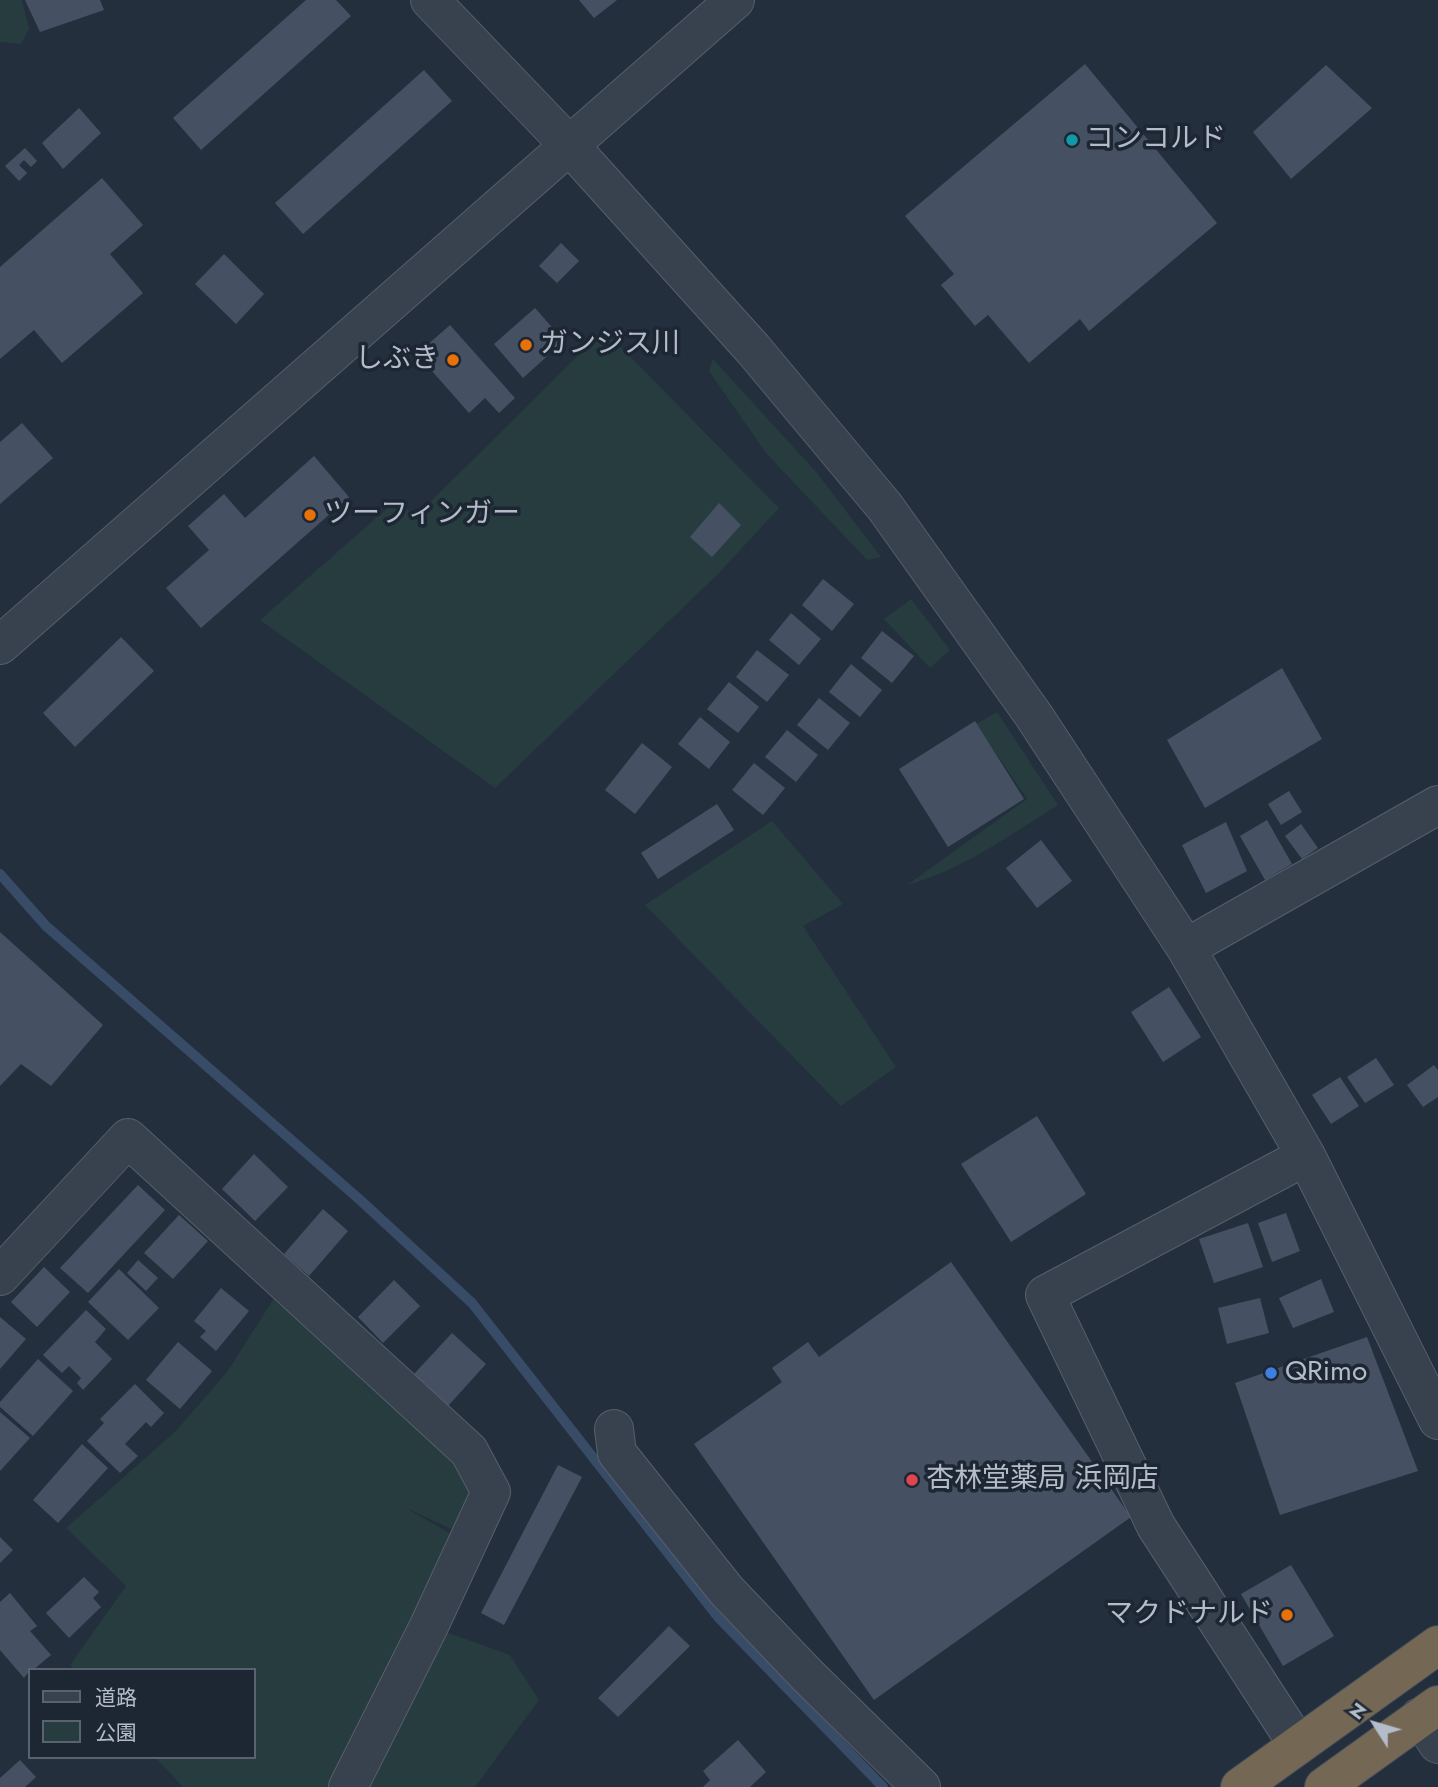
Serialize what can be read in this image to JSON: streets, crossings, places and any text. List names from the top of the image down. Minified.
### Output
{"places":["コンコルド","ガンジス川","しぶき","ツーフィンガー","QRimo","杏林堂薬局 浜岡店","マクドナルド"],"legend":["道路","公園"],"north":"top left"}
